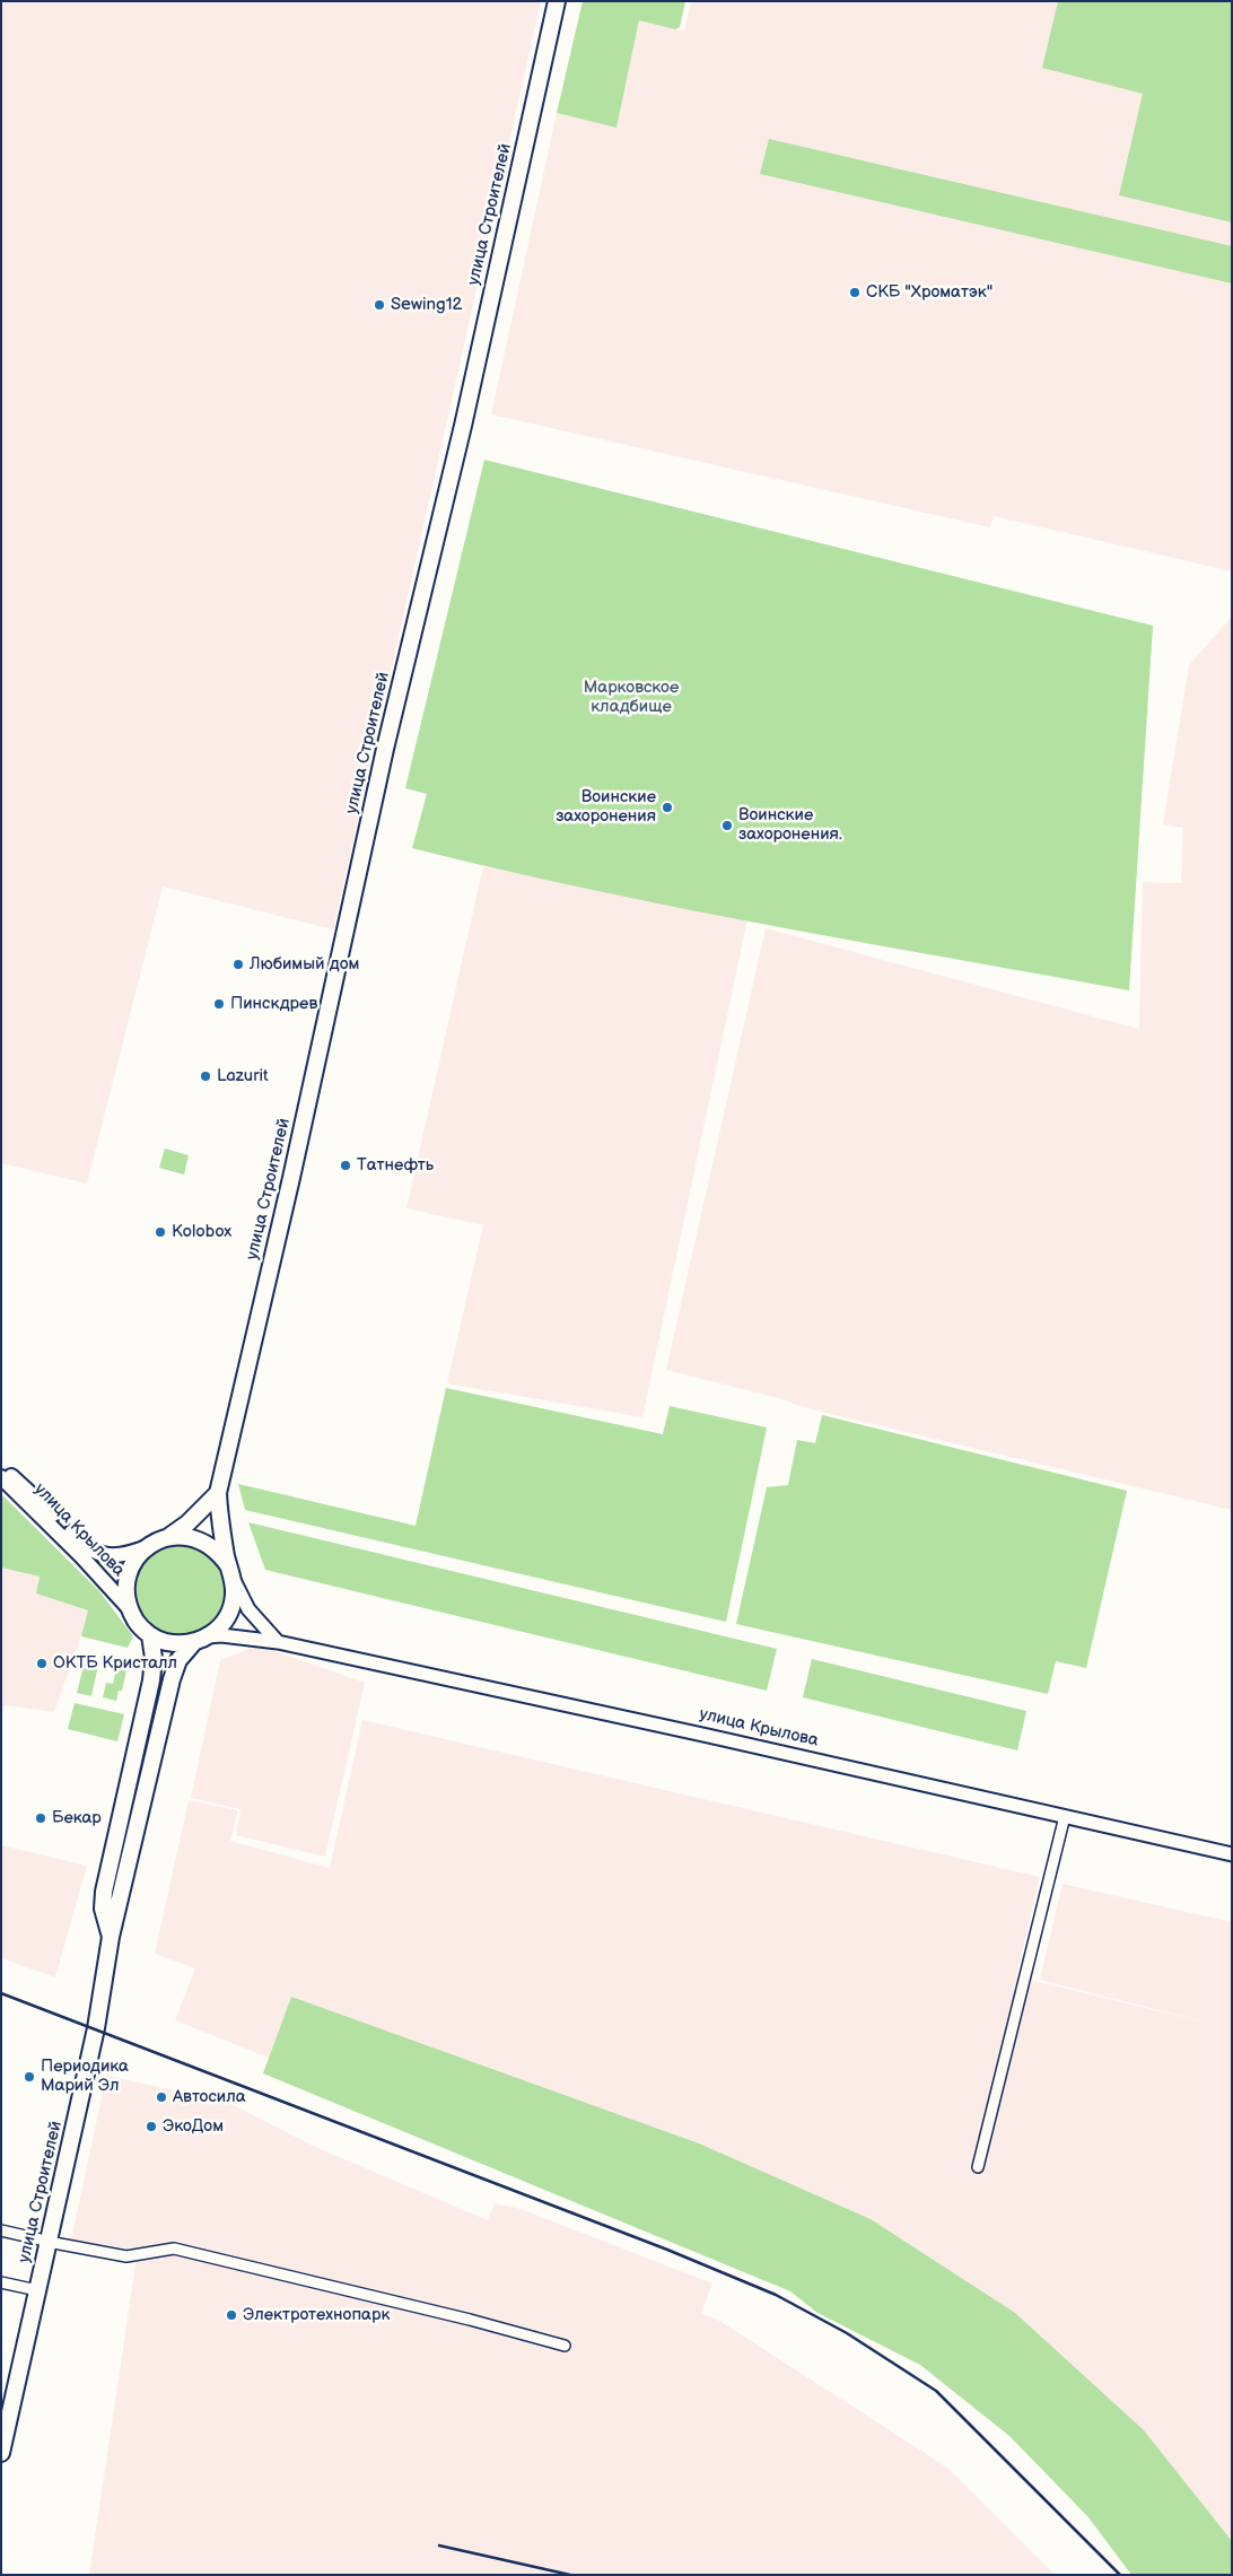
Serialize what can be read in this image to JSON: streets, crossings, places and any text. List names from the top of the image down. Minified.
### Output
{"streets":{"main road":["улица Строителей","улица Крылова"]},"crossings":[["улица Строителей","улица Крылова"]],"parks":["Марковское кладбище"],"places":["СКБ \"Хроматэк\"","Sewing12","Воинские захоронения","Воинские захоронения.","Любимый дом","Пинскдрев","Lazurit","Татнефть","Kolobox","ОКТБ Кристалл","Бекар","Периодика Марий Эл","Автосила","ЭкоДом","Электротехнопарк"]}
